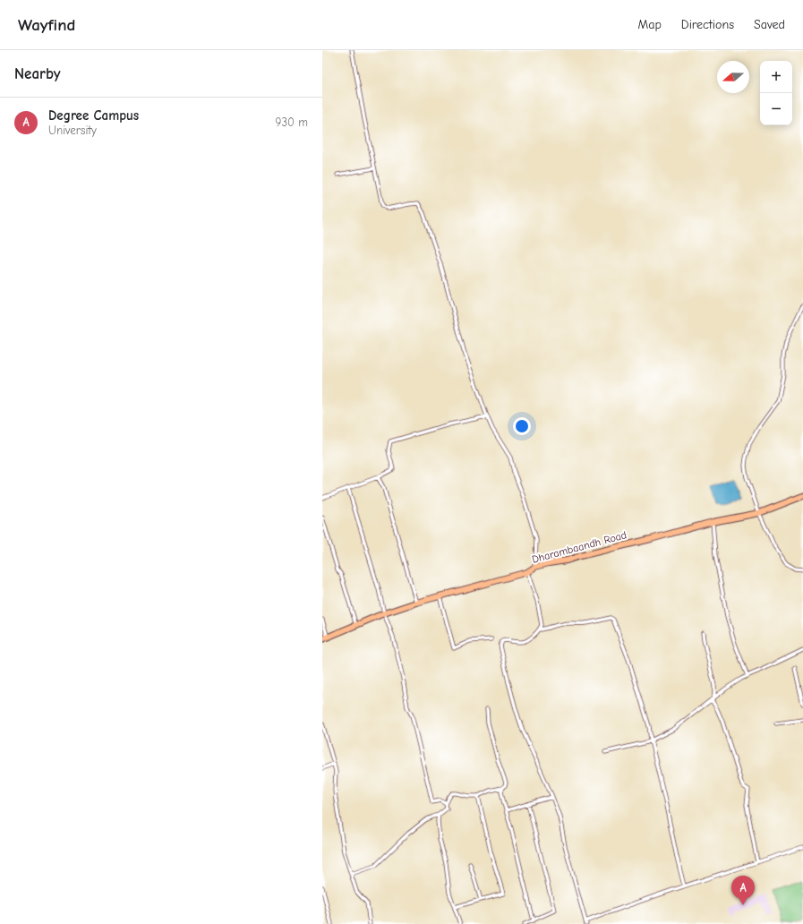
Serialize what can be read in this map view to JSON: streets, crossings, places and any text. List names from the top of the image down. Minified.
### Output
{"streets":{"main road":["Dharambaandh Road"]},"north":"left","page":{"header":"Wayfind","nav":["Map","Directions","Saved"],"heading":"Nearby","map_buttons":["+","−"],"list":[{"mark":"A","name":"Degree Campus","note":"University","value":"930 m"}],"pins":"A"}}
